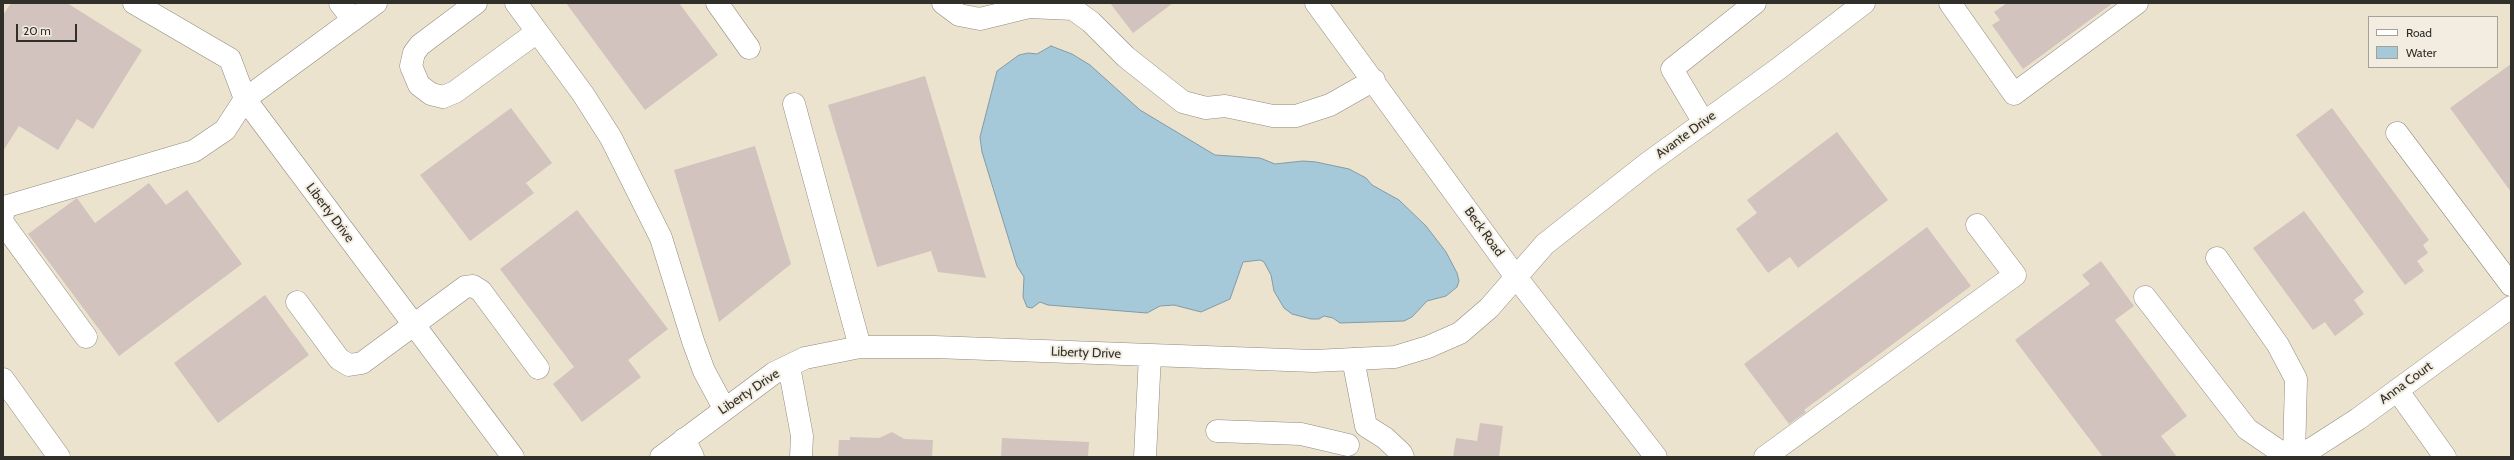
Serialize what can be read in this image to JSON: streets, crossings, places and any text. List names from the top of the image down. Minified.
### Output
{"streets":{"street":["Avante Drive","Liberty Drive","Beck Road","Anna Court"]},"crossings":[["Avante Drive","Liberty Drive"],["Avante Drive","Beck Road"],["Liberty Drive","Beck Road"]],"legend":["Road","Water"],"scale_bar":"20 m"}
